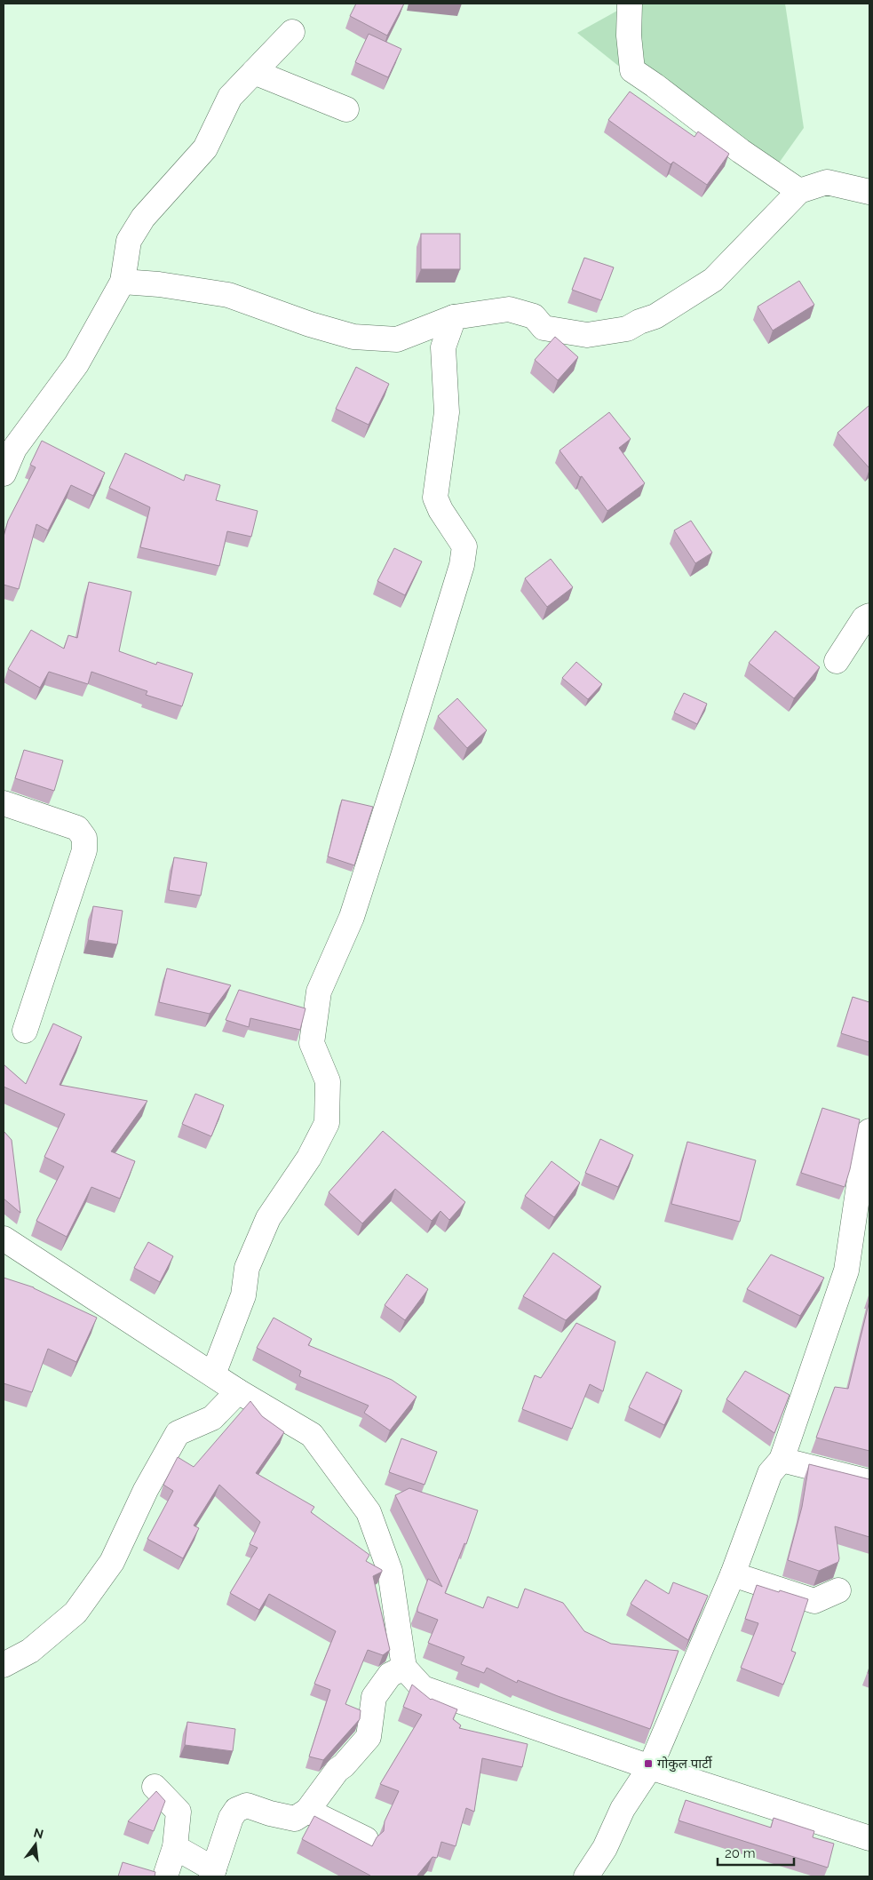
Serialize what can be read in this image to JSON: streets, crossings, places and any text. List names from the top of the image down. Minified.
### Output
{"places":{"transit":["गोकुल पार्टी"]},"scale_bar":"20 m","north":"top"}
